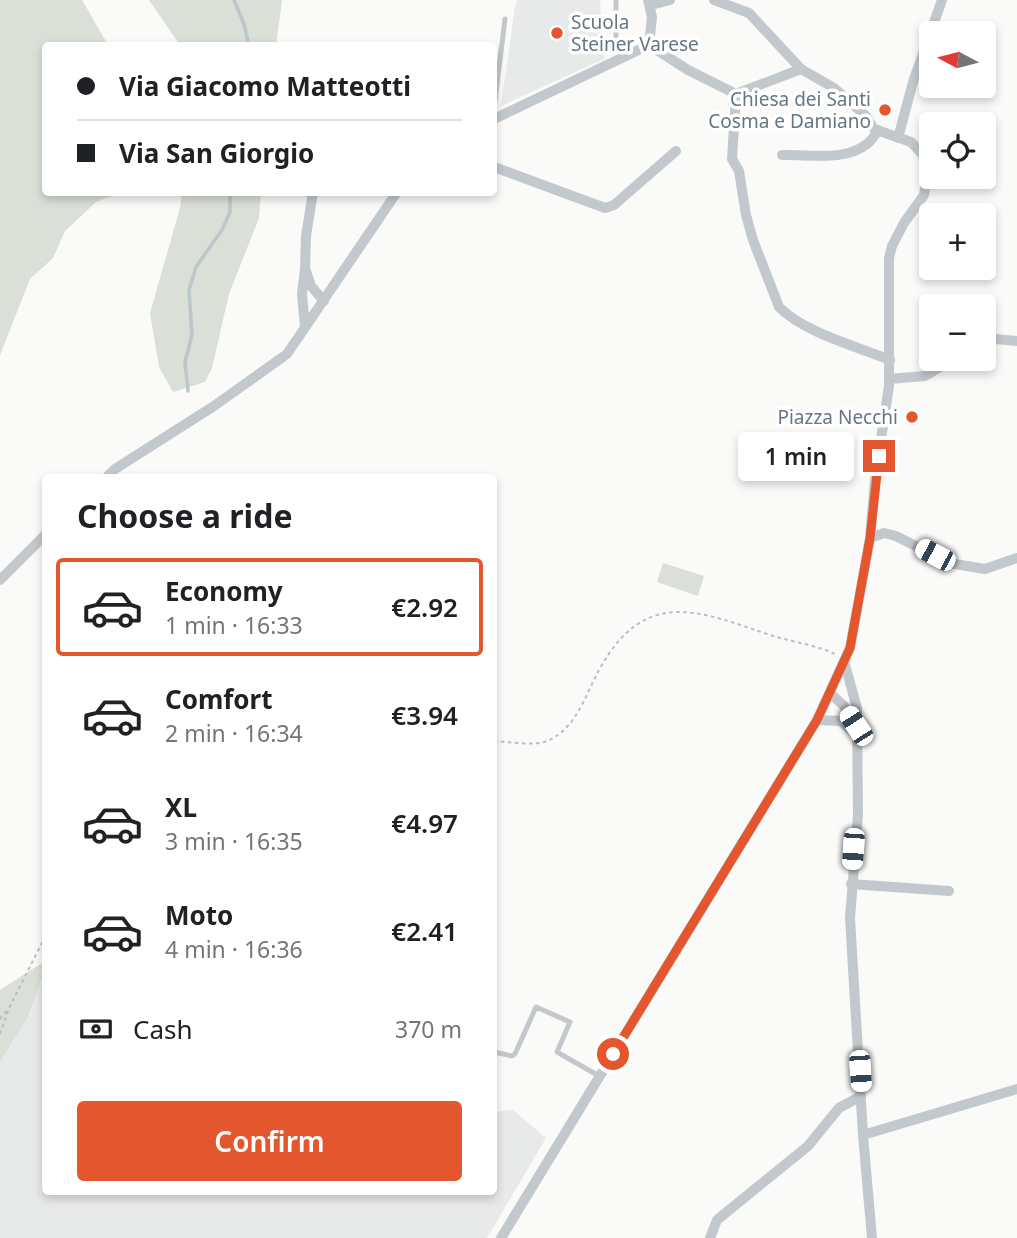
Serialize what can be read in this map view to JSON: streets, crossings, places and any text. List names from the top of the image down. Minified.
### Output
{"places":["Scuola Steiner Varese","Chiesa dei Santi Cosma e Damiano","Piazza Necchi"],"north":"left","page":{"map_buttons":["+","−"],"banner":["Via Giacomo Matteotti","Via San Giorgio"],"bubble":"1 min","heading":"Choose a ride","list":[{"name":"Economy","note":"1 min · 16:33","value":"€2.92"},{"name":"Comfort","note":"2 min · 16:34","value":"€3.94"},{"name":"XL","note":"3 min · 16:35","value":"€4.97"},{"name":"Moto","note":"4 min · 16:36","value":"€2.41"}],"pay":["Cash","370 m"],"buttons":"Confirm"}}
